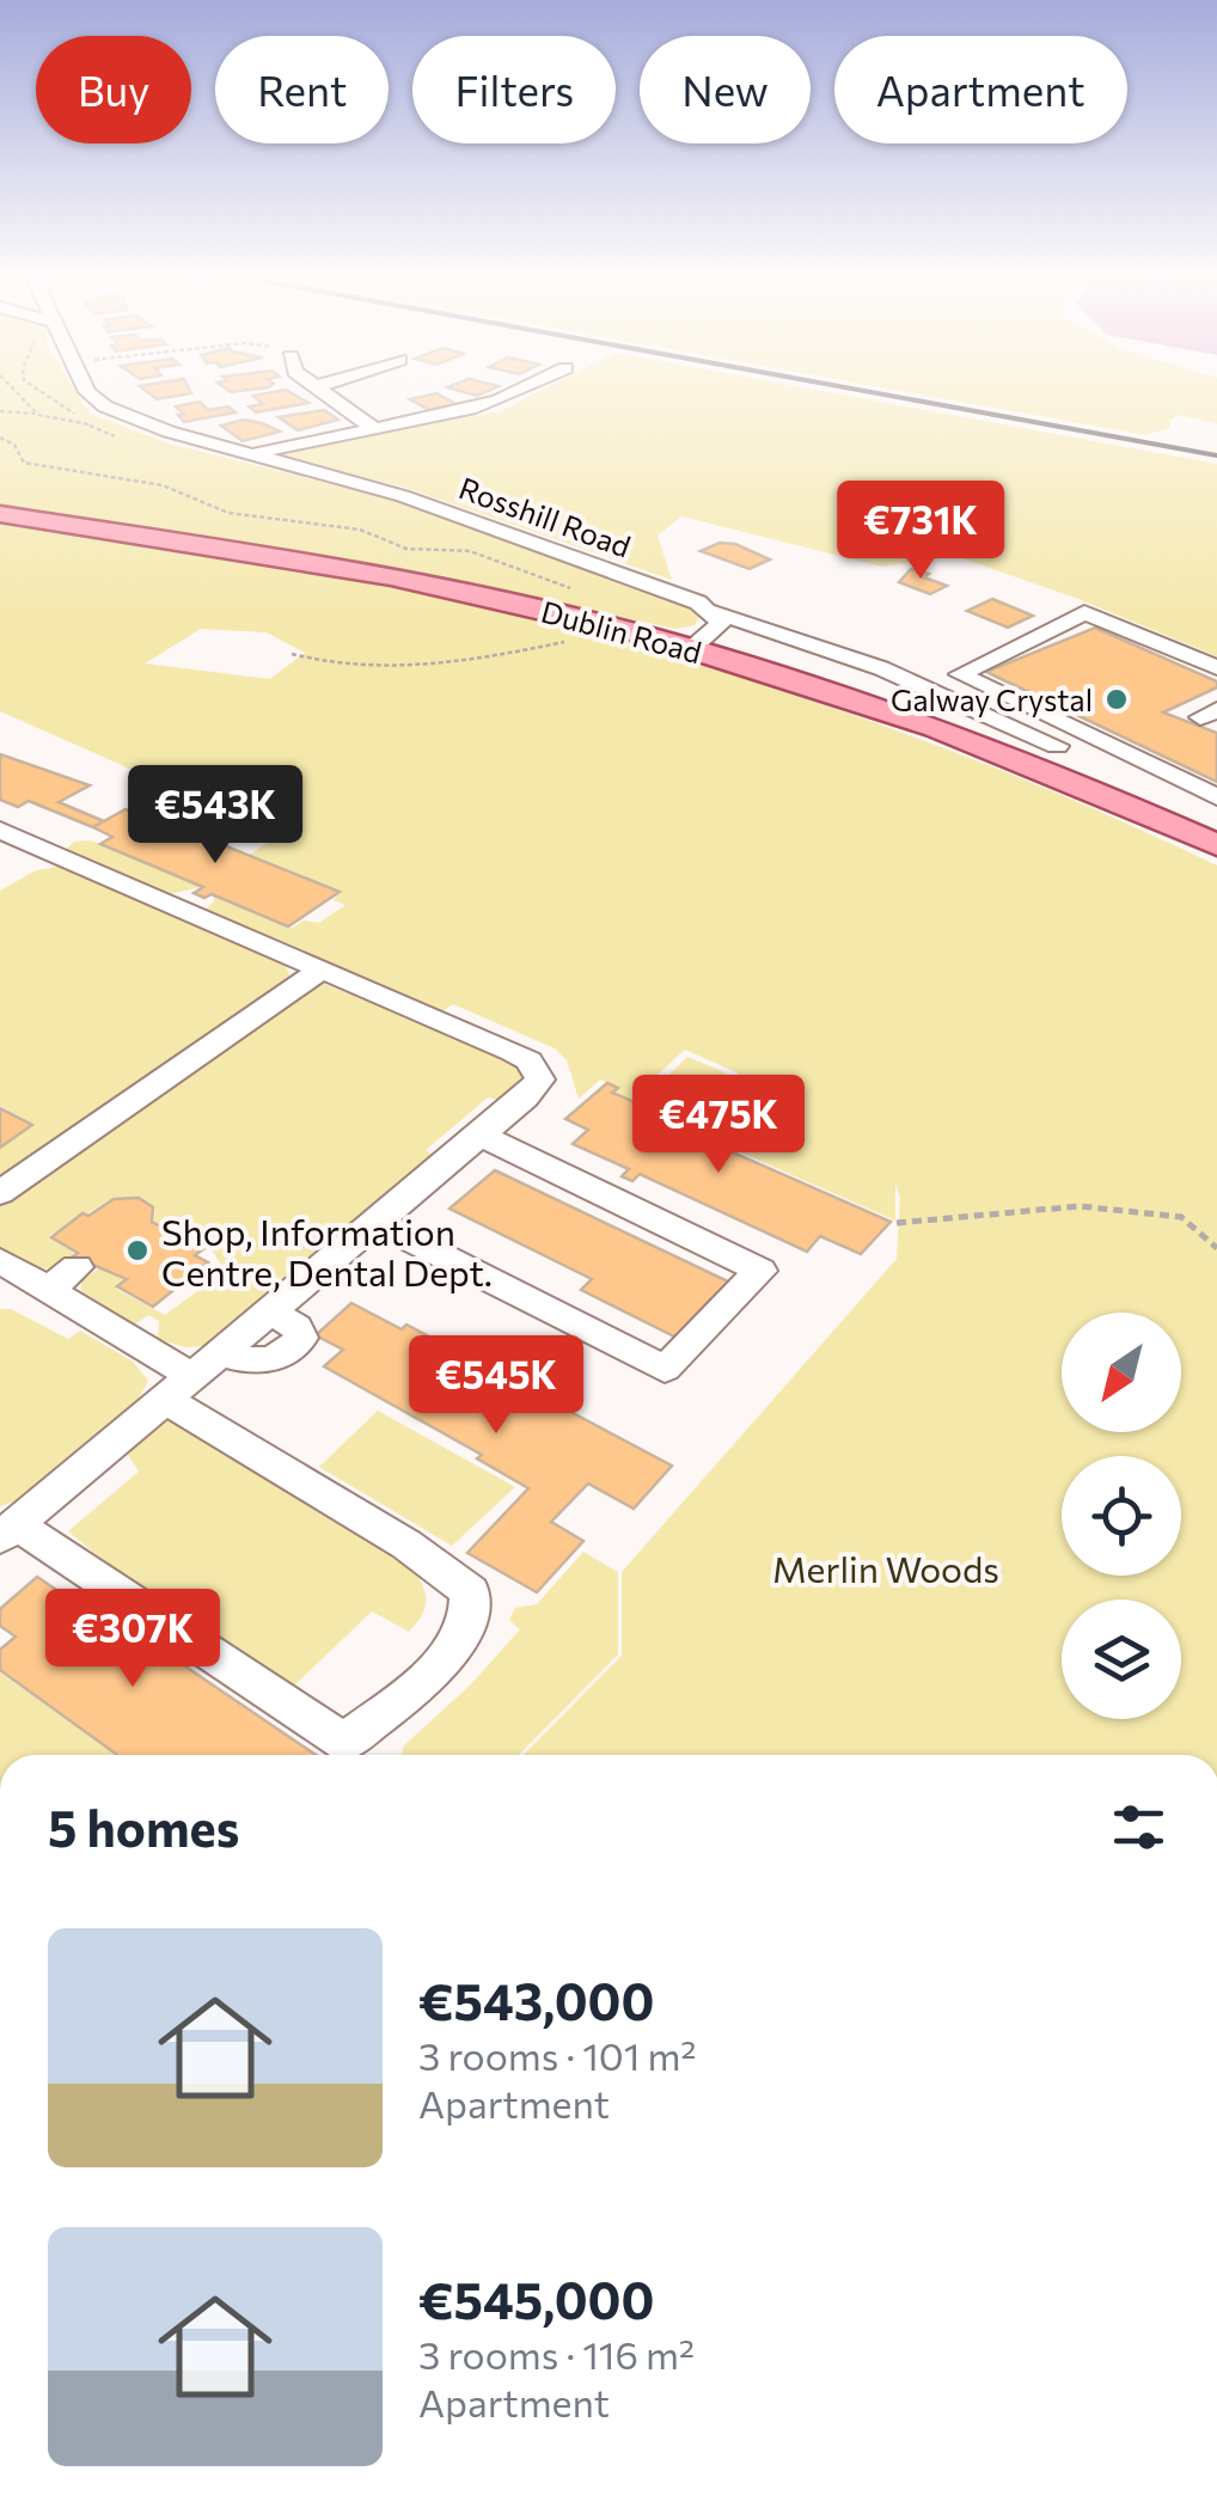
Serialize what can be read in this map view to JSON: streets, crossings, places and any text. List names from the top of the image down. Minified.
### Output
{"streets":{"main road":["Dublin Road"],"street":["Rosshill Road"]},"parks":["Merlin Woods"],"places":["Galway Crystal","Shop, Information Centre, Dental Dept."],"north":"bottom left","page":{"chip":["Buy","Rent","Filters","New","Apartment"],"price":["€731K","€543K","€475K","€545K","€307K"],"heading":"5 homes","list":[{"name":"€543,000","note":"3 rooms · 101 m² · Apartment"},{"name":"€545,000","note":"3 rooms · 116 m² · Apartment"}]}}
